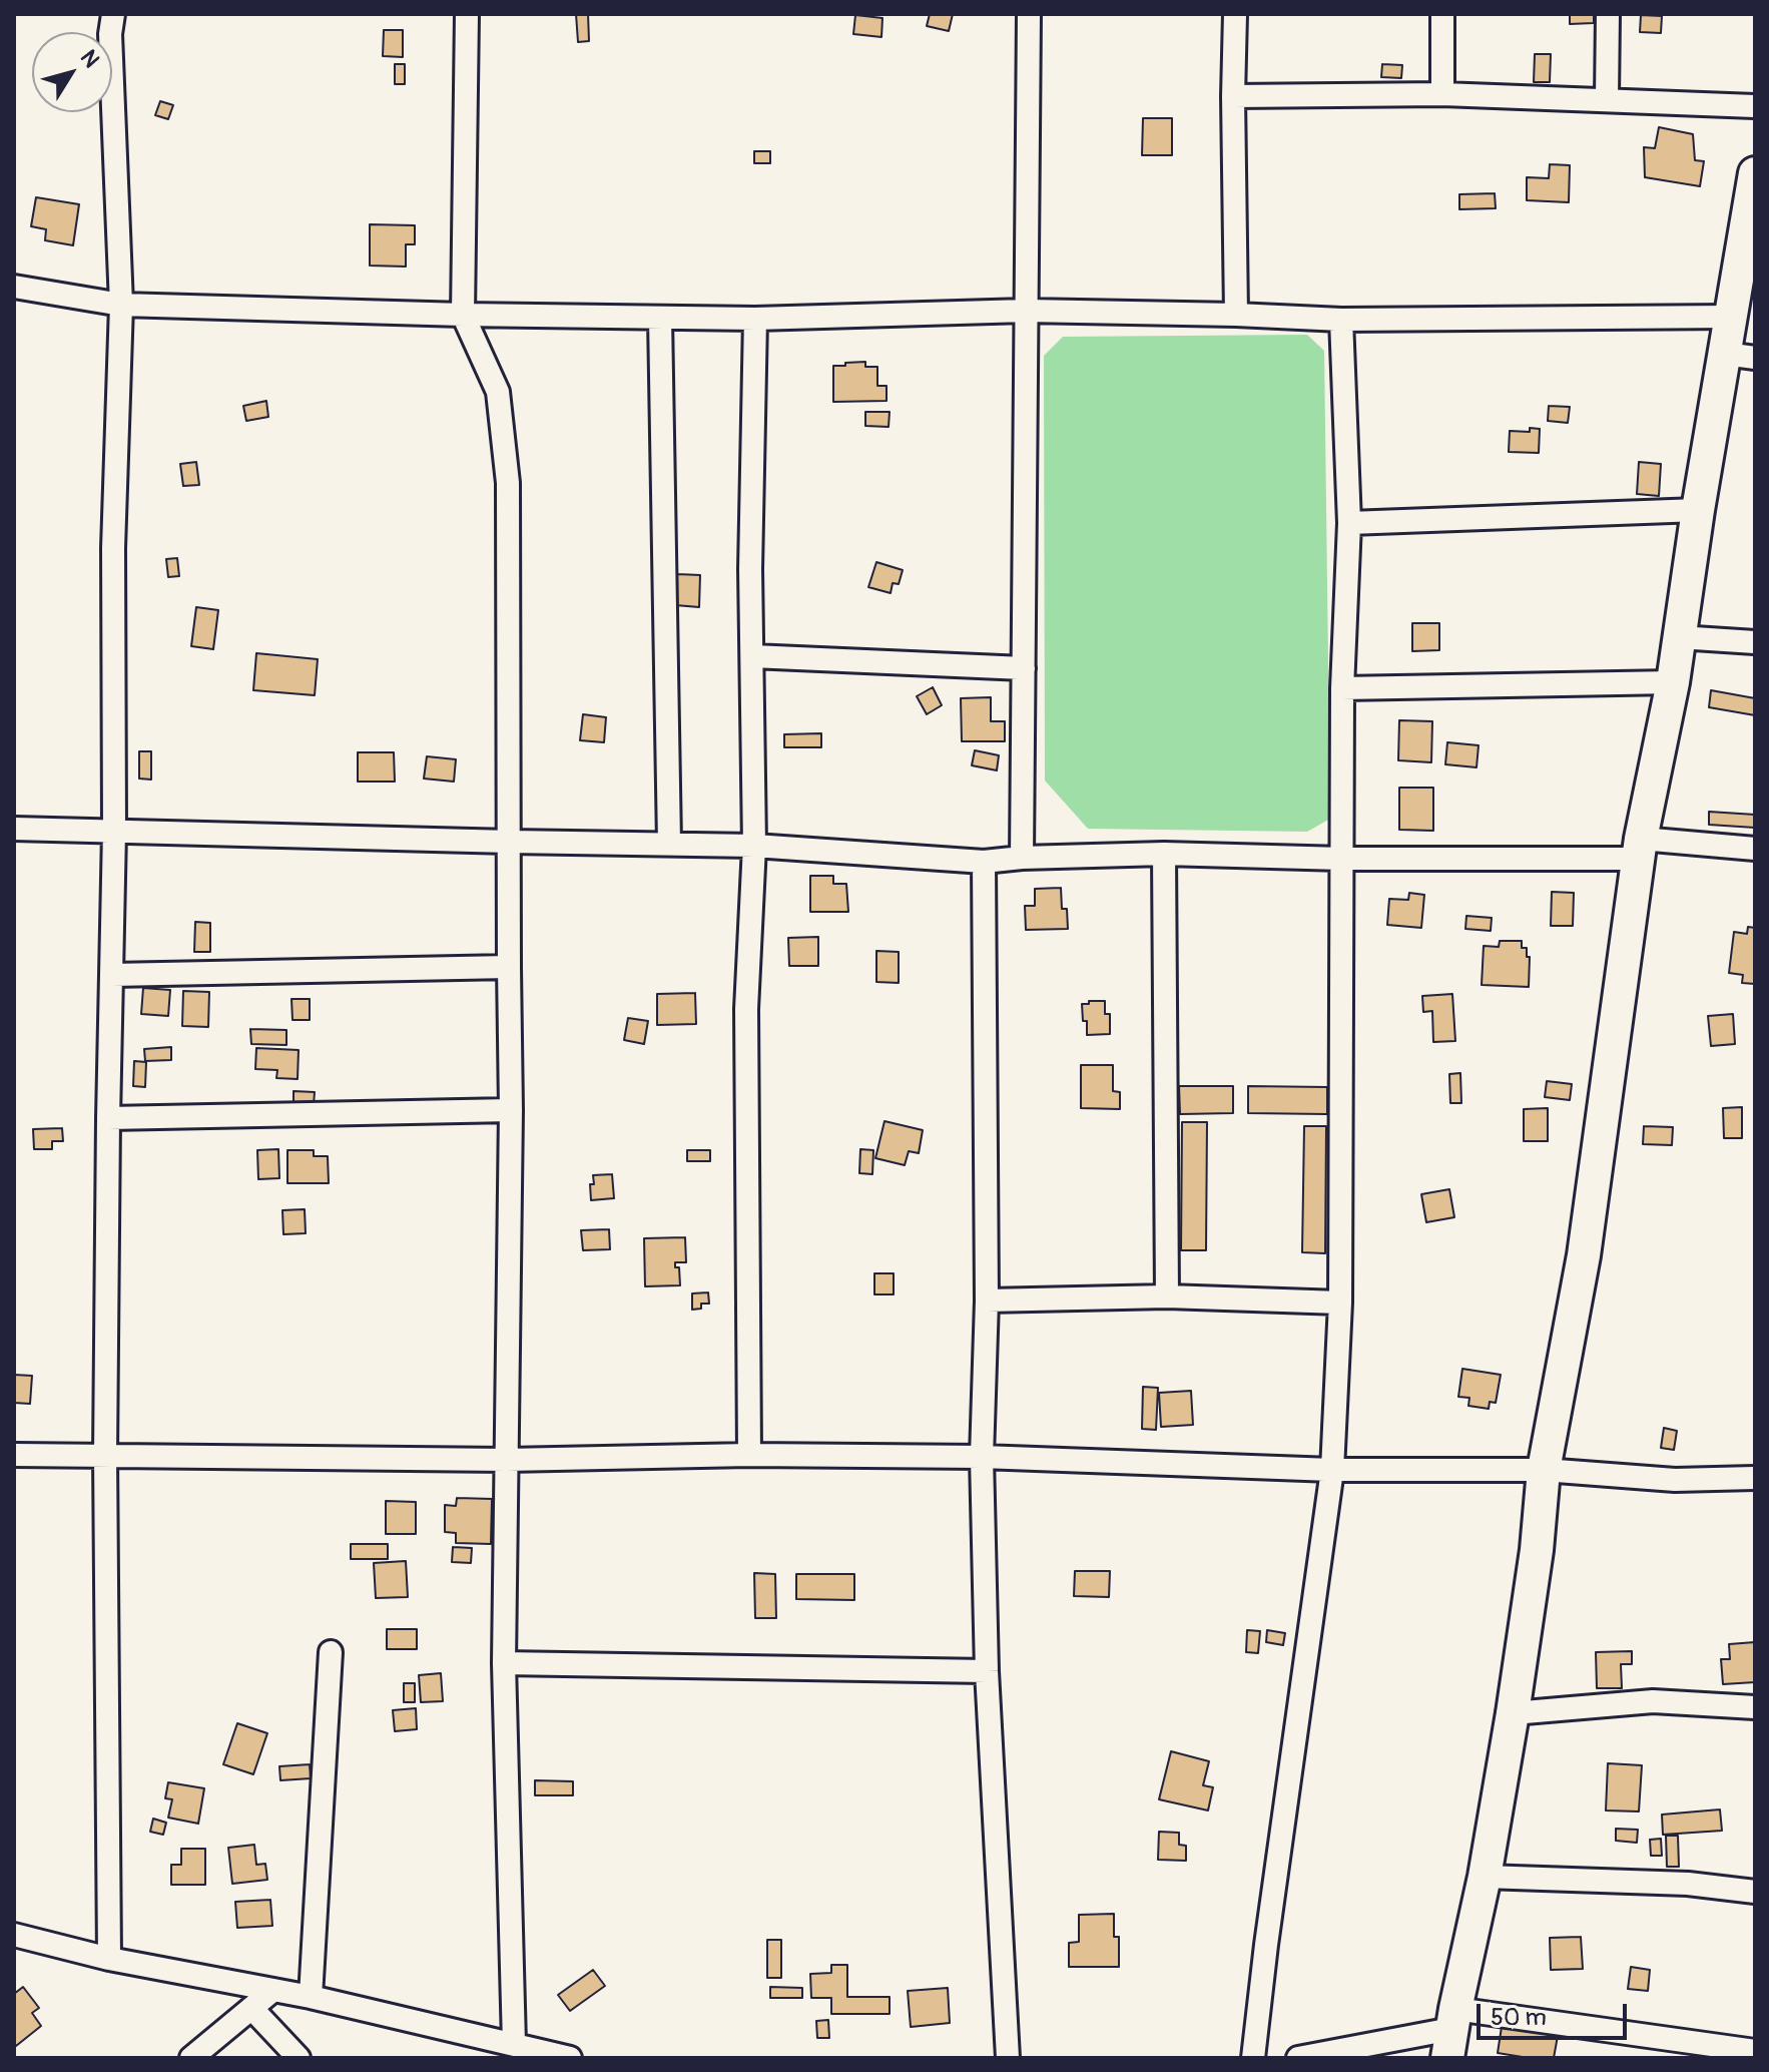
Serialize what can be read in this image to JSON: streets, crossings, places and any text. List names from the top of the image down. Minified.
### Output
{"scale_bar":"50 m","north":"top right"}
